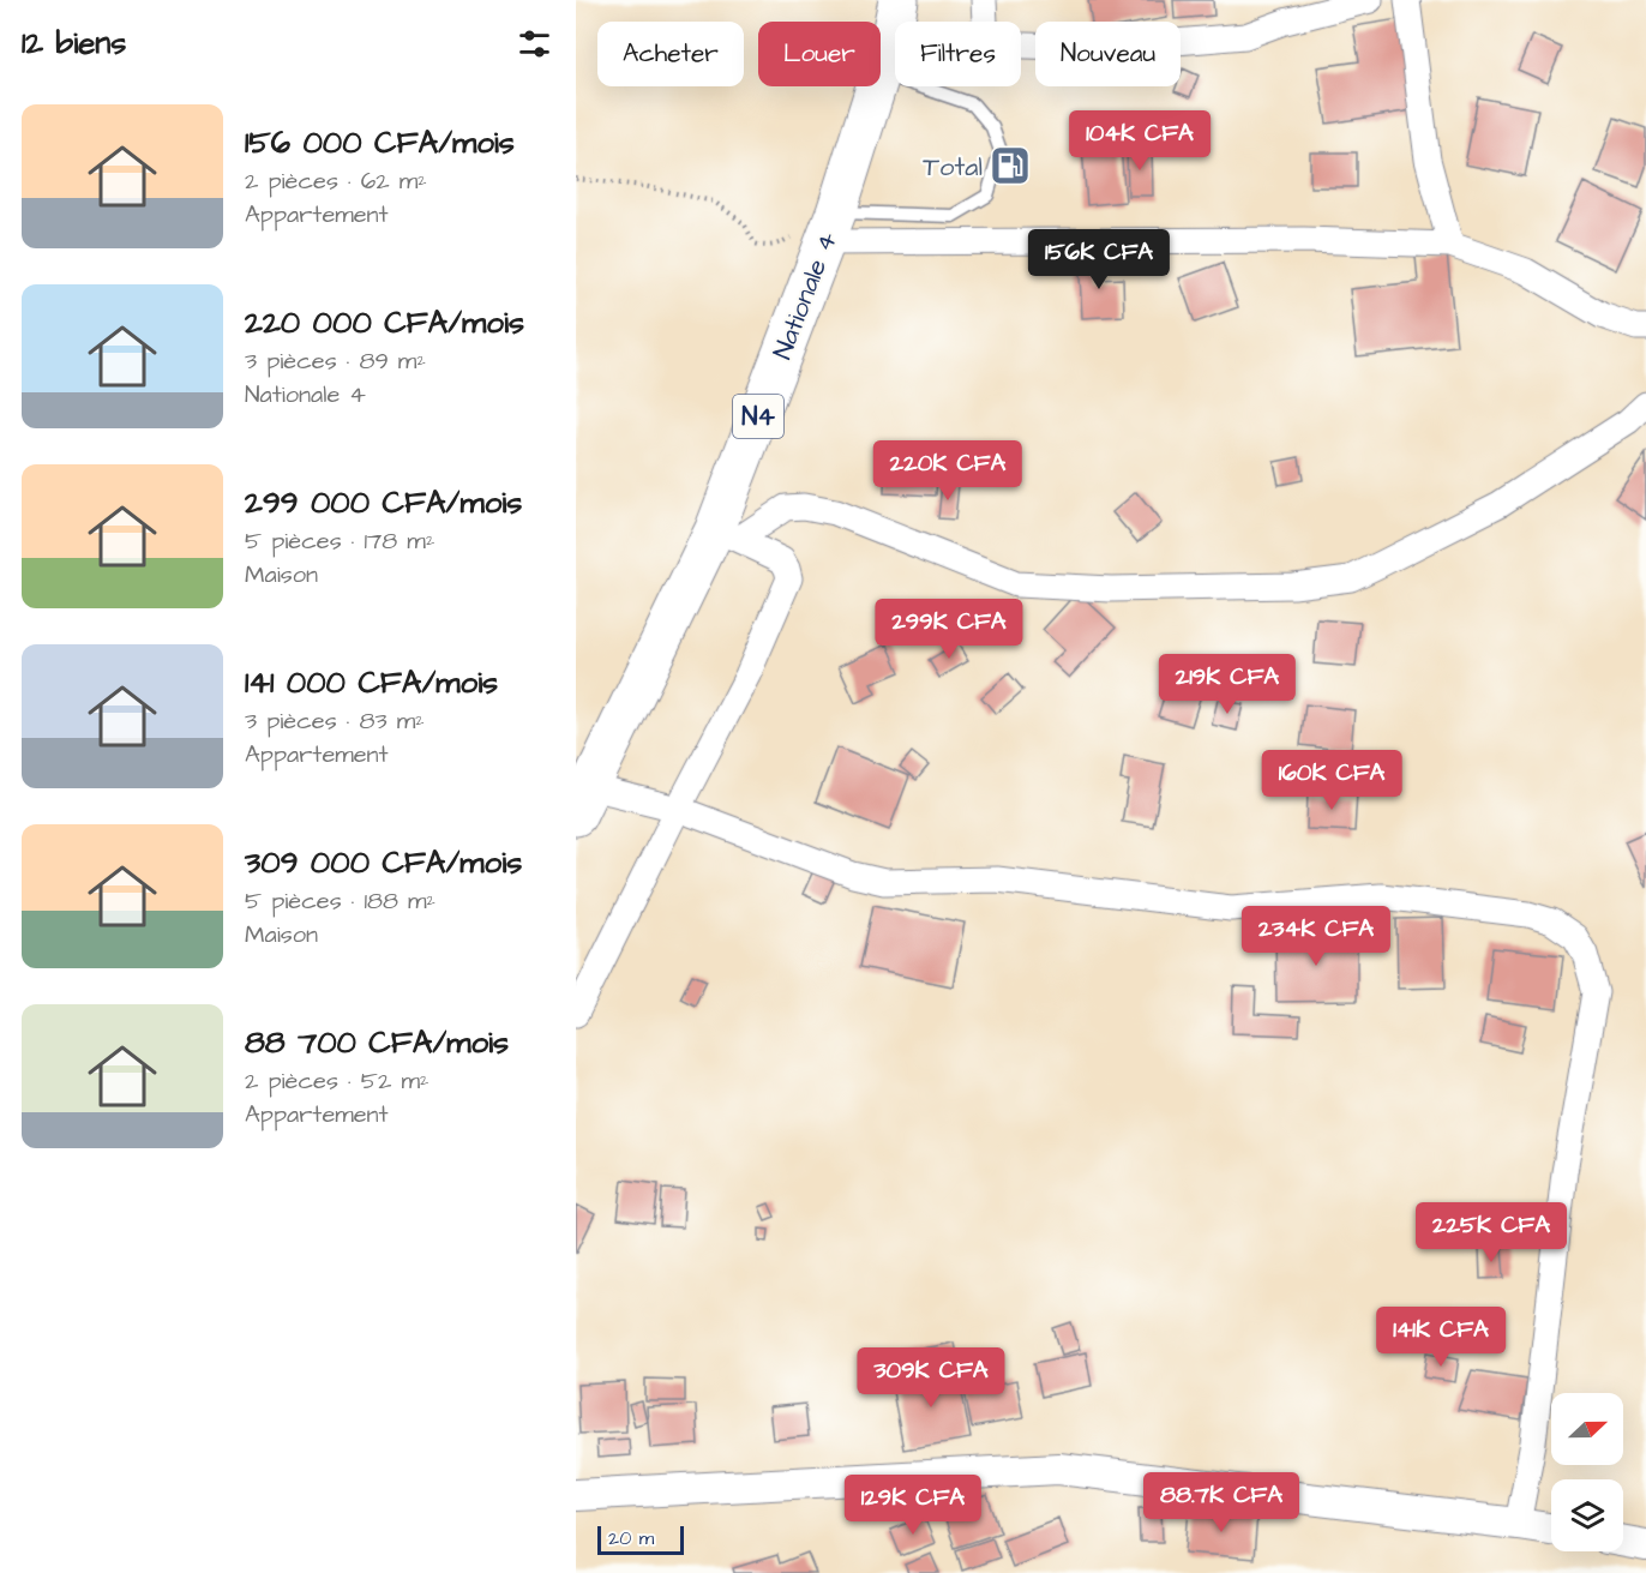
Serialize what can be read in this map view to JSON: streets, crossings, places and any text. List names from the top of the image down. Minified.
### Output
{"streets":{"highway":["Nationale 4","N4"]},"places":{"fuel station":["Total"]},"scale_bar":"20 m","north":"right","page":{"heading":"12 biens","chip":["Acheter","Louer","Filtres","Nouveau"],"list":[{"name":"156 000 CFA/mois","note":"2 pièces · 62 m² · Appartement"},{"name":"220 000 CFA/mois","note":"3 pièces · 89 m² · Nationale 4"},{"name":"299 000 CFA/mois","note":"5 pièces · 178 m² · Maison"},{"name":"141 000 CFA/mois","note":"3 pièces · 83 m² · Appartement"},{"name":"309 000 CFA/mois","note":"5 pièces · 188 m² · Maison"},{"name":"88 700 CFA/mois","note":"2 pièces · 52 m² · Appartement"}],"price":["104K CFA","156K CFA","220K CFA","299K CFA","219K CFA","160K CFA","234K CFA","225K CFA","141K CFA","309K CFA","88.7K CFA","129K CFA"],"scale":"20 m"}}
